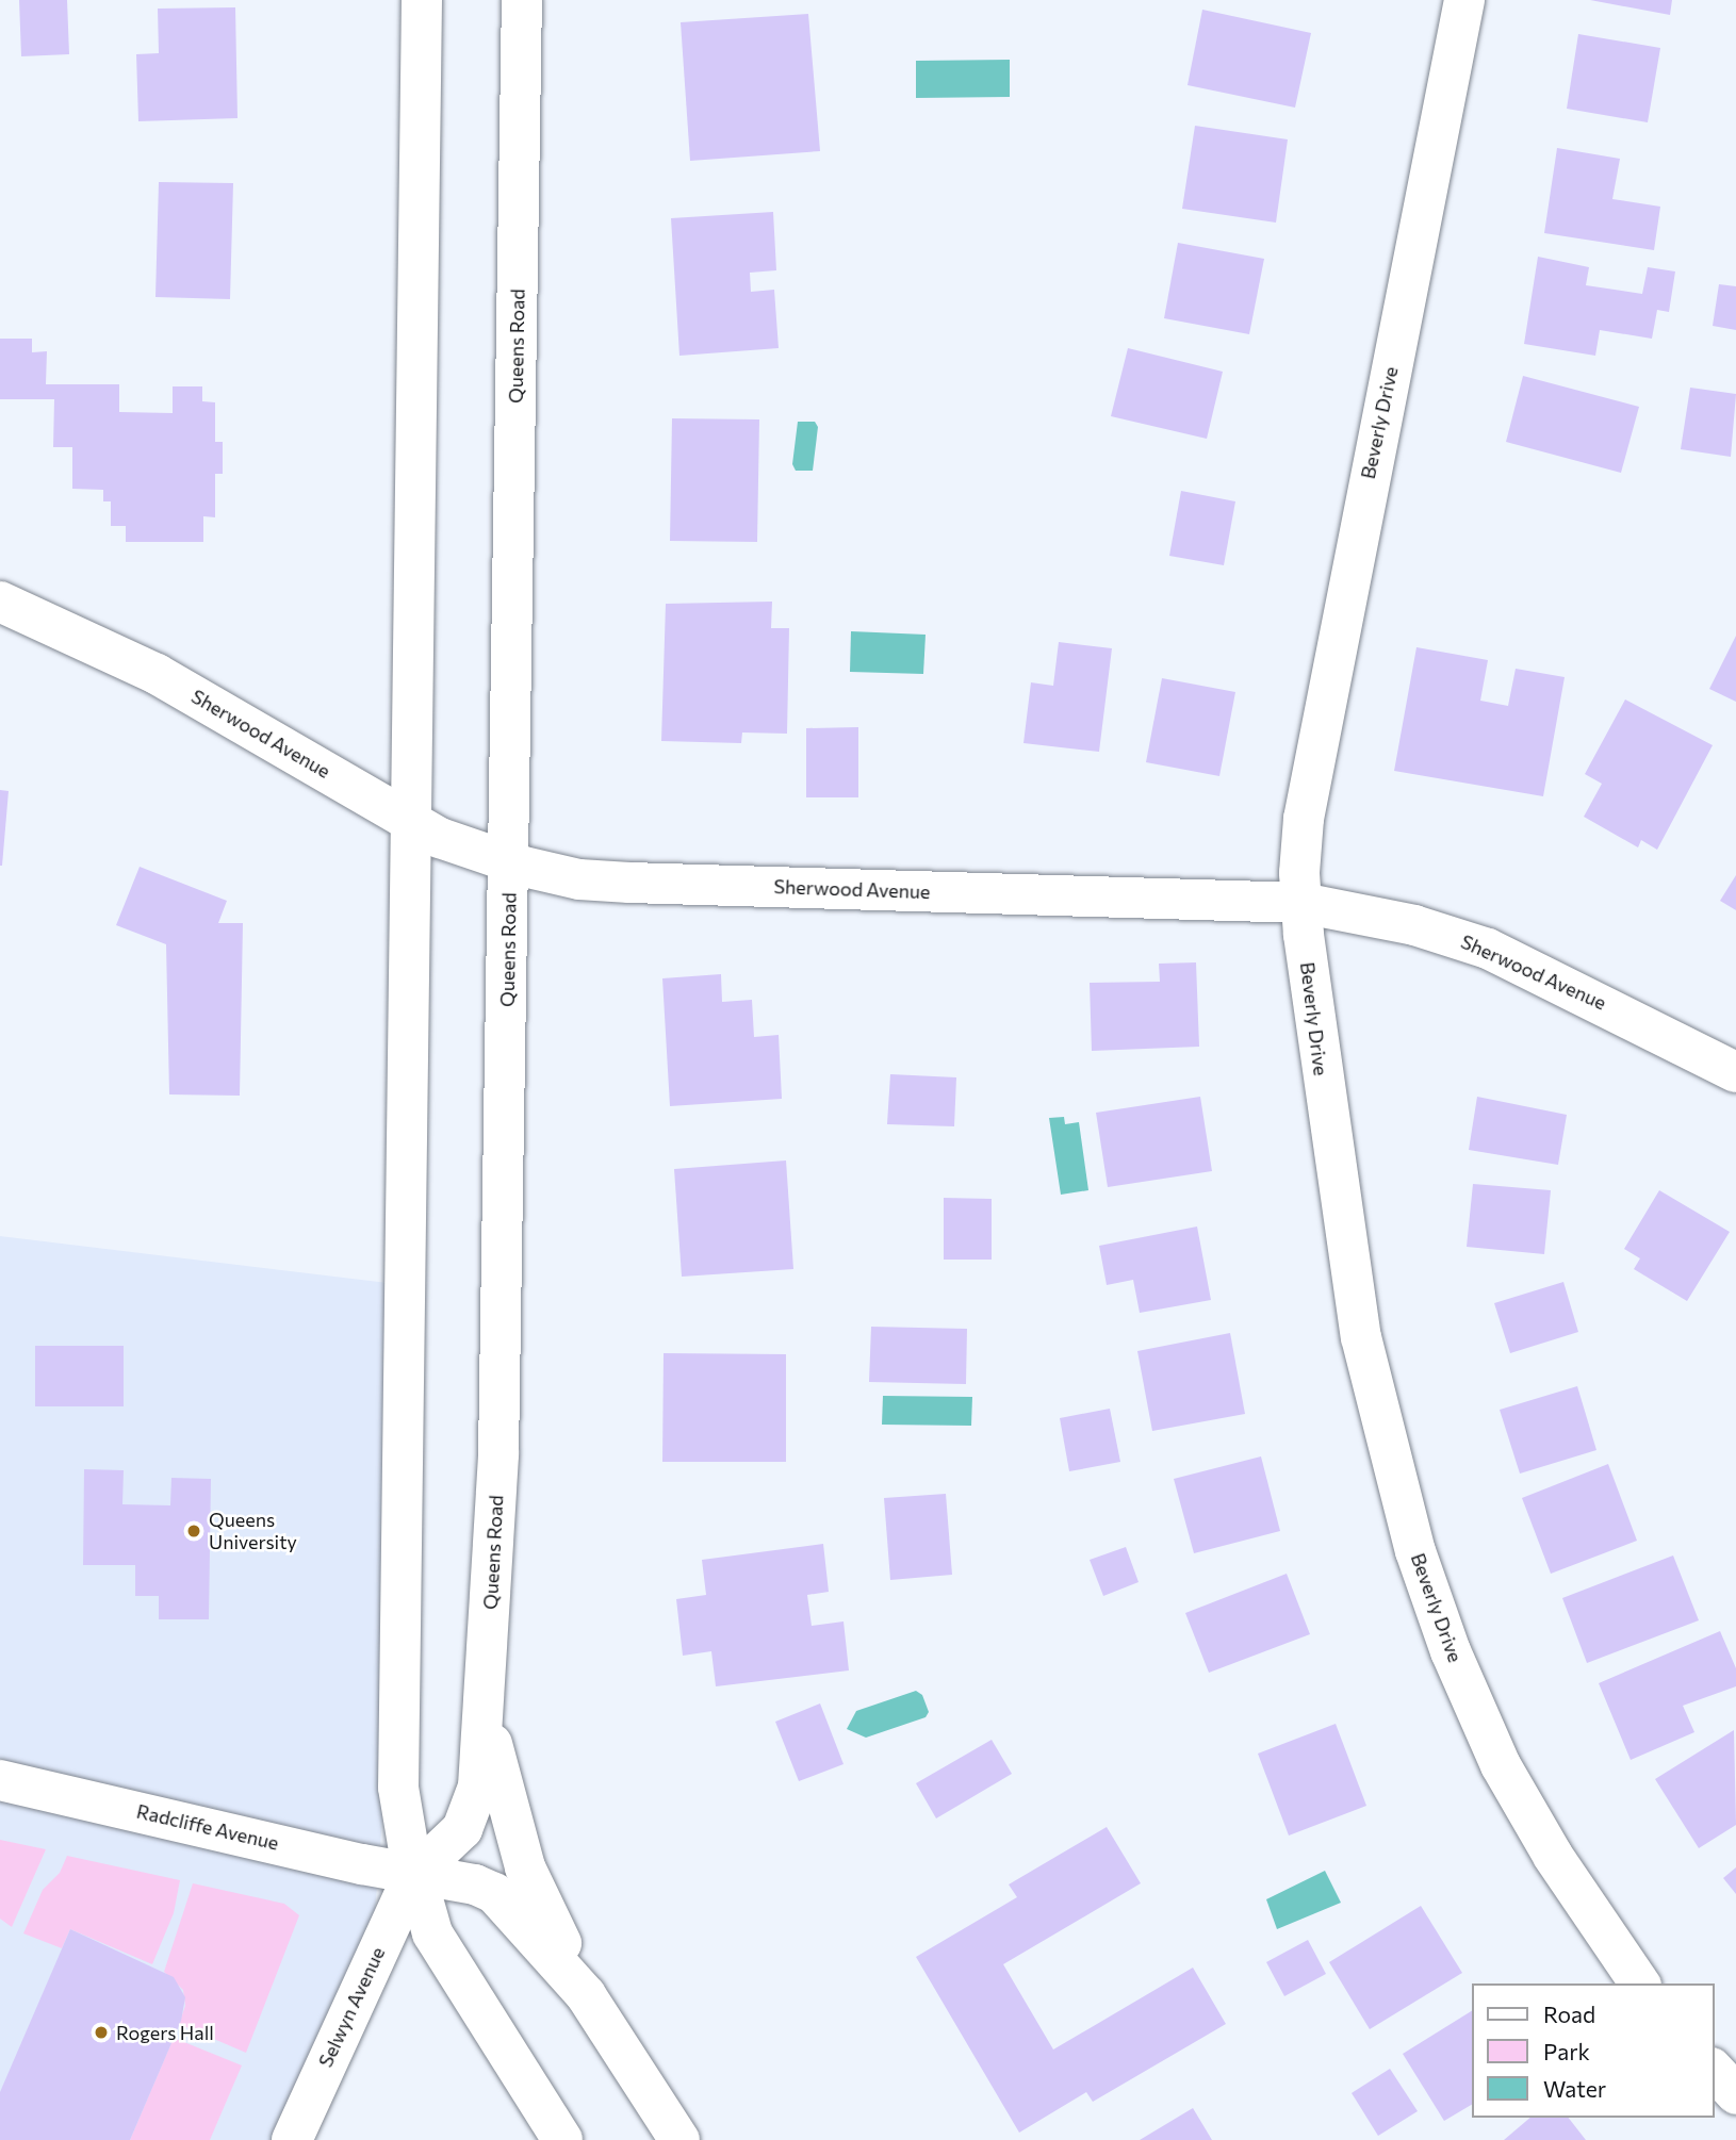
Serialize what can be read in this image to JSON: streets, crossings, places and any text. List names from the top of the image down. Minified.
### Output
{"streets":{"street":["Queens Road","Beverly Drive","Sherwood Avenue","Radcliffe Avenue","Selwyn Avenue"]},"crossings":[["Queens Road","Sherwood Avenue"],["Queens Road","Radcliffe Avenue"],["Queens Road","Selwyn Avenue"],["Beverly Drive","Sherwood Avenue"],["Radcliffe Avenue","Selwyn Avenue"]],"places":["Queens University","Rogers Hall"],"legend":["Road","Park","Water"]}
